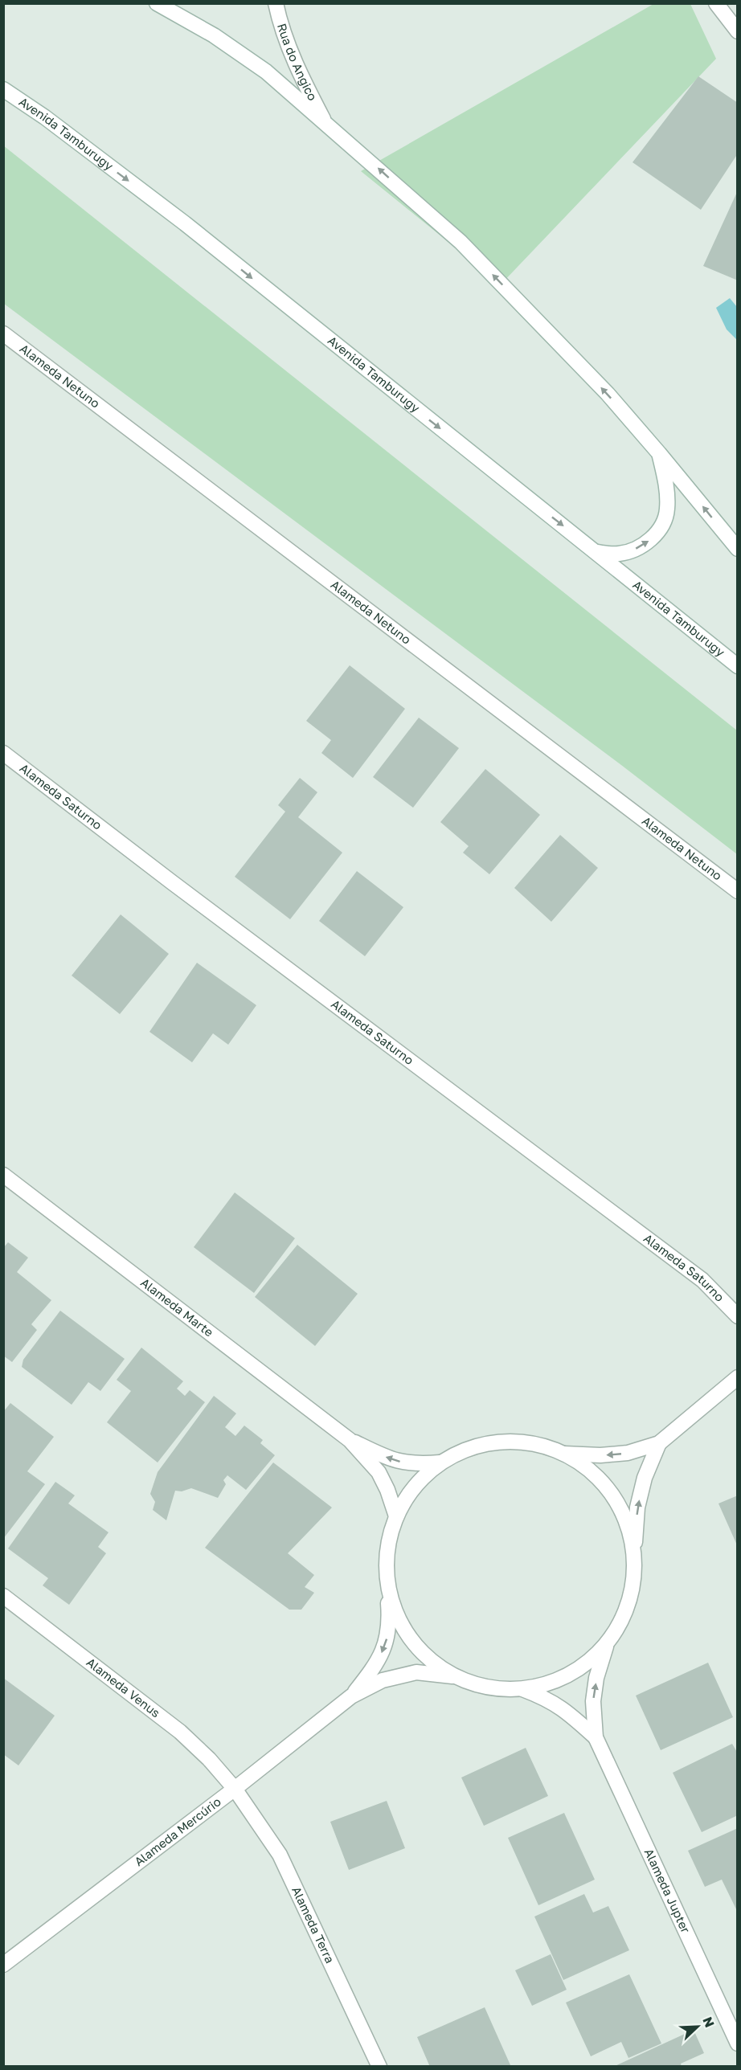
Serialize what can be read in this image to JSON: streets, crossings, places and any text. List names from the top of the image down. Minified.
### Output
{"streets":{"street":["Rua do Angico","Avenida Tamburugy","Alameda Netuno","Alameda Saturno","Alameda Marte","Alameda Venus","Alameda Mercúrio","Alameda Jupter","Alameda Terra"]},"crossings":[["Alameda Venus","Alameda Mercúrio"],["Alameda Venus","Alameda Terra"],["Alameda Mercúrio","Alameda Terra"]],"one_way":["Avenida Tamburugy"],"north":"top right"}
